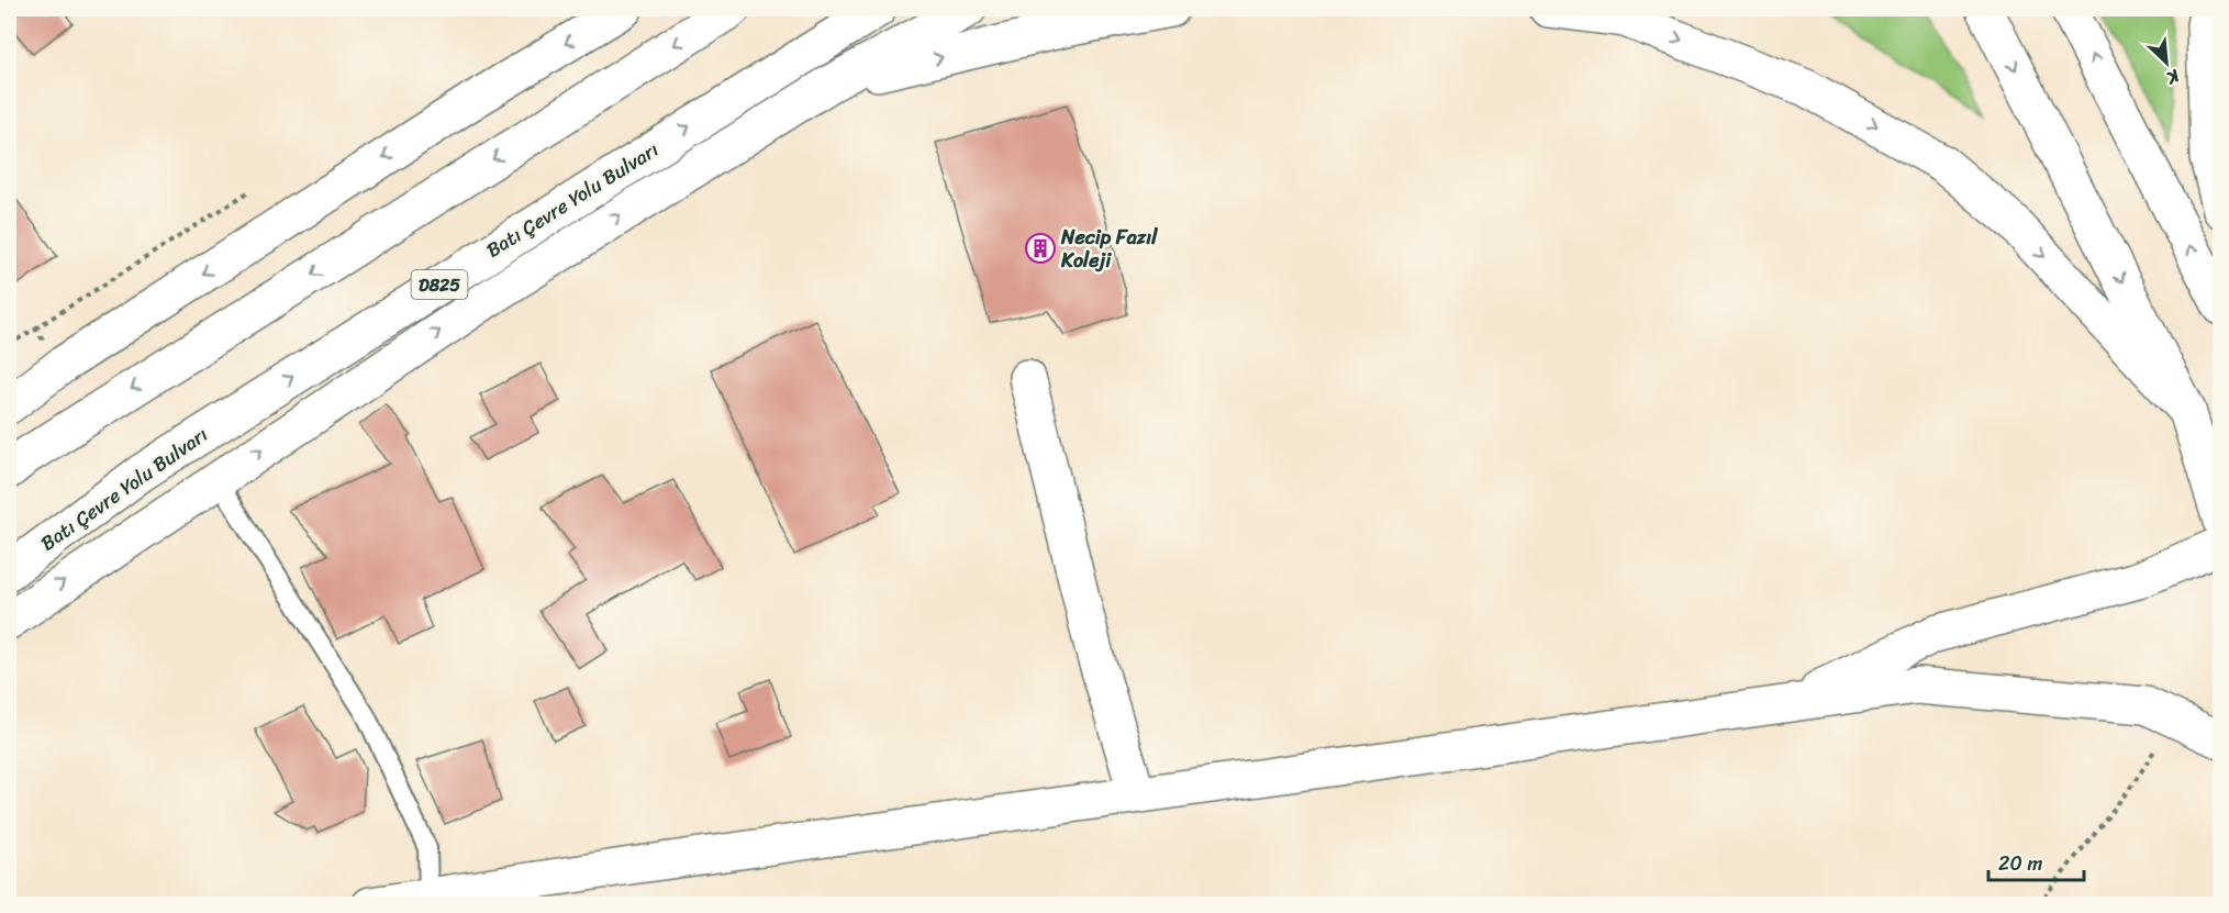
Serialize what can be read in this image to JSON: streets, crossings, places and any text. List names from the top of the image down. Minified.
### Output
{"streets":{"main road":["Batı Çevre Yolu Bulvarı","D825"]},"places":{"building":["Necip Fazıl Koleji"]},"scale_bar":"20 m","north":"bottom right"}
